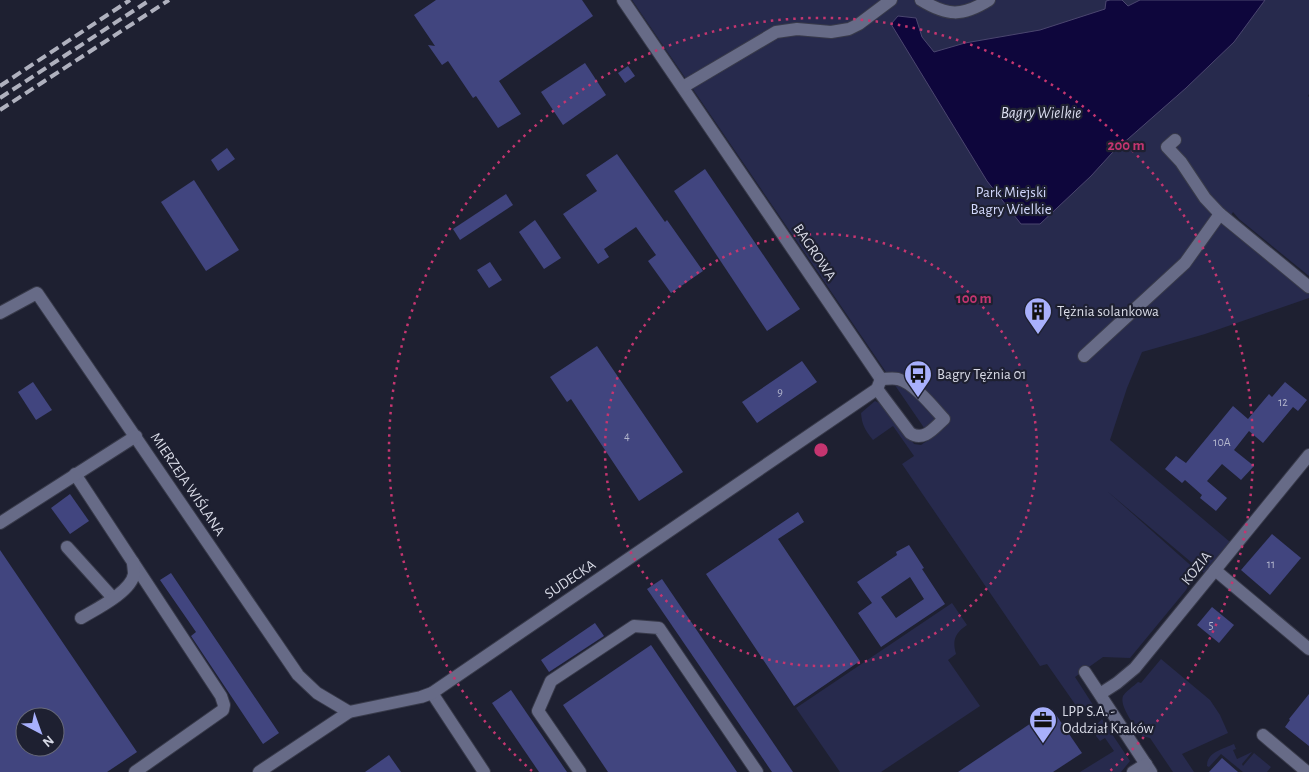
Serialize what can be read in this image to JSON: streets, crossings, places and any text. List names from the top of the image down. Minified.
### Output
{"streets":{"street":["BAGROWA","MIERZEJA WIŚLANA","KOZIA","SUDECKA"]},"crossings":[["BAGROWA","SUDECKA"],["MIERZEJA WIŚLANA","SUDECKA"]],"water":["Bagry Wielkie"],"parks":["Park Miejski Bagry Wielkie"],"places":{"building":["Tężnia solankowa"],"bus stop":["Bagry Tężnia 01"],"office":["LPP S.A. - Oddział Kraków"]},"house_numbers":["9","12","4","10A","11","5"],"north":"bottom right","rings":["200 m","100 m"]}
